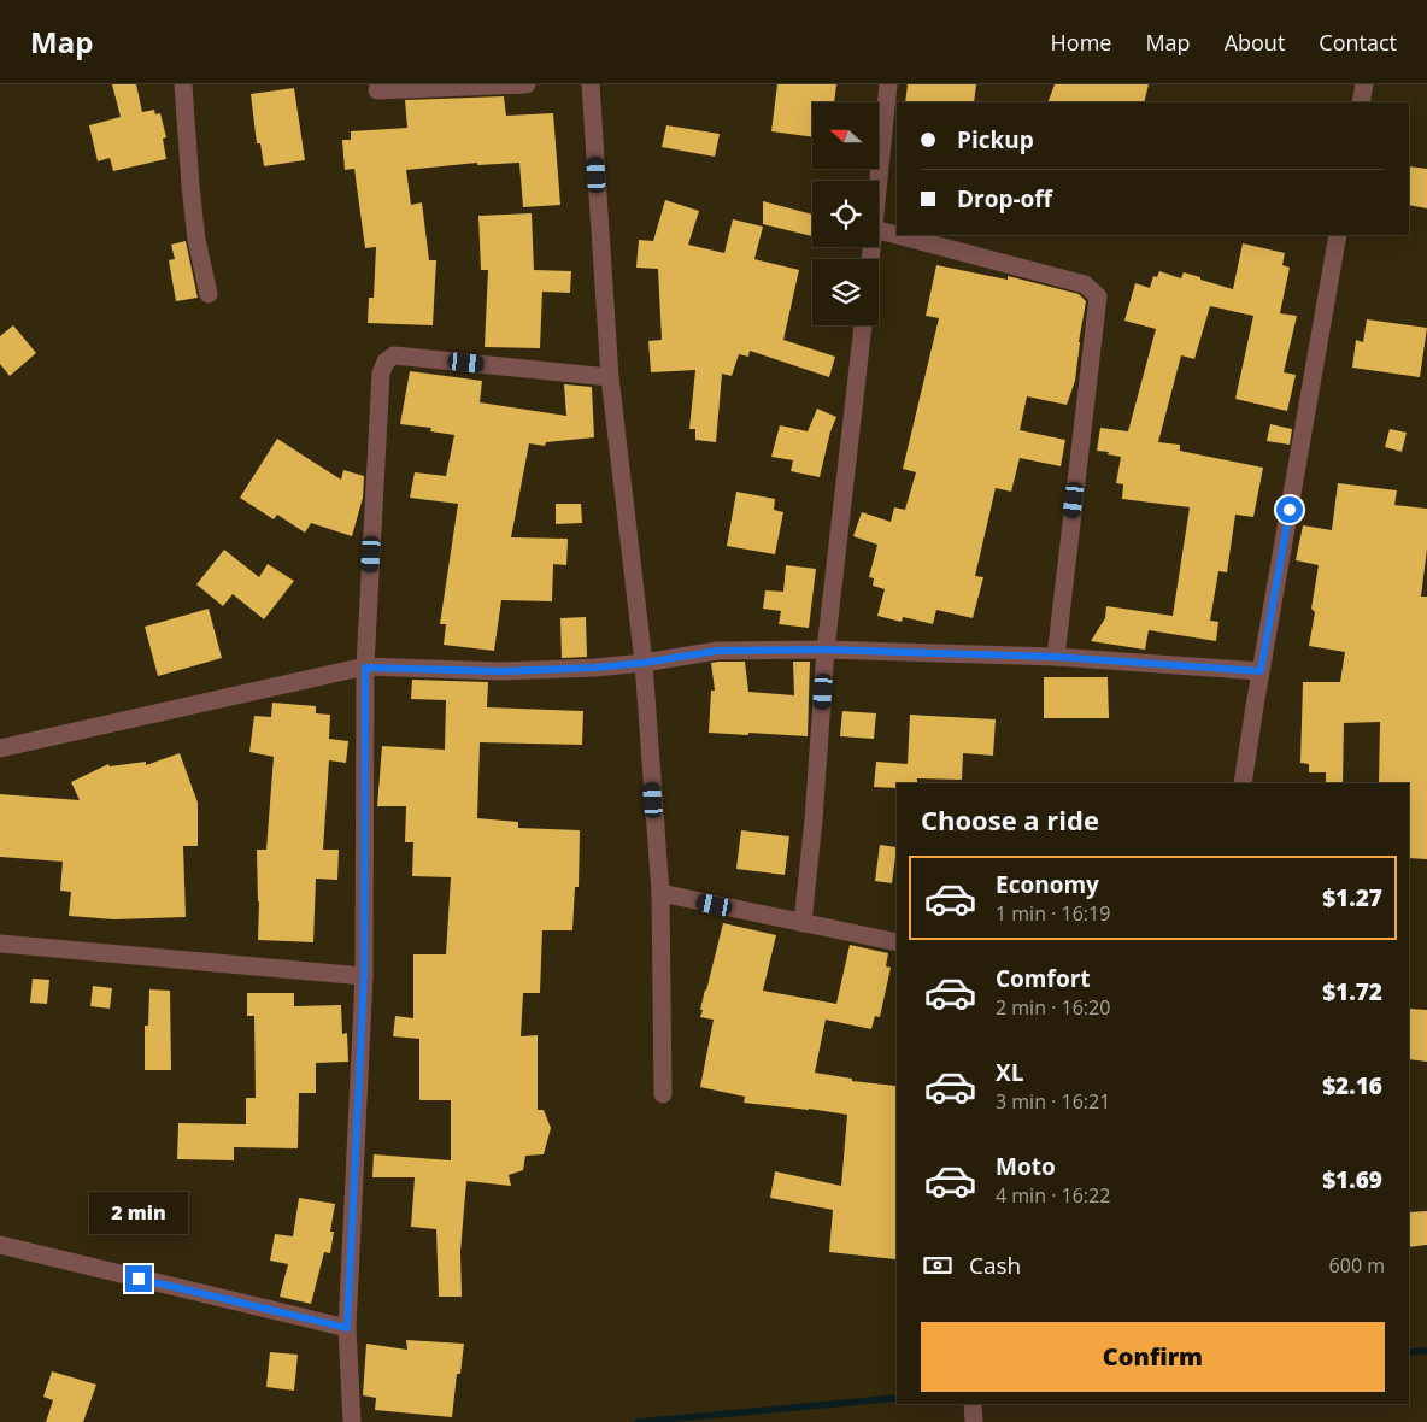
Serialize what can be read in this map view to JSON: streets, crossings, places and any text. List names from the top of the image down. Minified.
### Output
{"north":"left","page":{"header":"Map","nav":["Home","Map","About","Contact"],"banner":["Pickup","Drop-off"],"heading":"Choose a ride","list":[{"name":"Economy","note":"1 min · 16:19","value":"$1.27"},{"name":"Comfort","note":"2 min · 16:20","value":"$1.72"},{"name":"XL","note":"3 min · 16:21","value":"$2.16"},{"name":"Moto","note":"4 min · 16:22","value":"$1.69"}],"bubble":"2 min","pay":["Cash","600 m"],"buttons":"Confirm"}}
